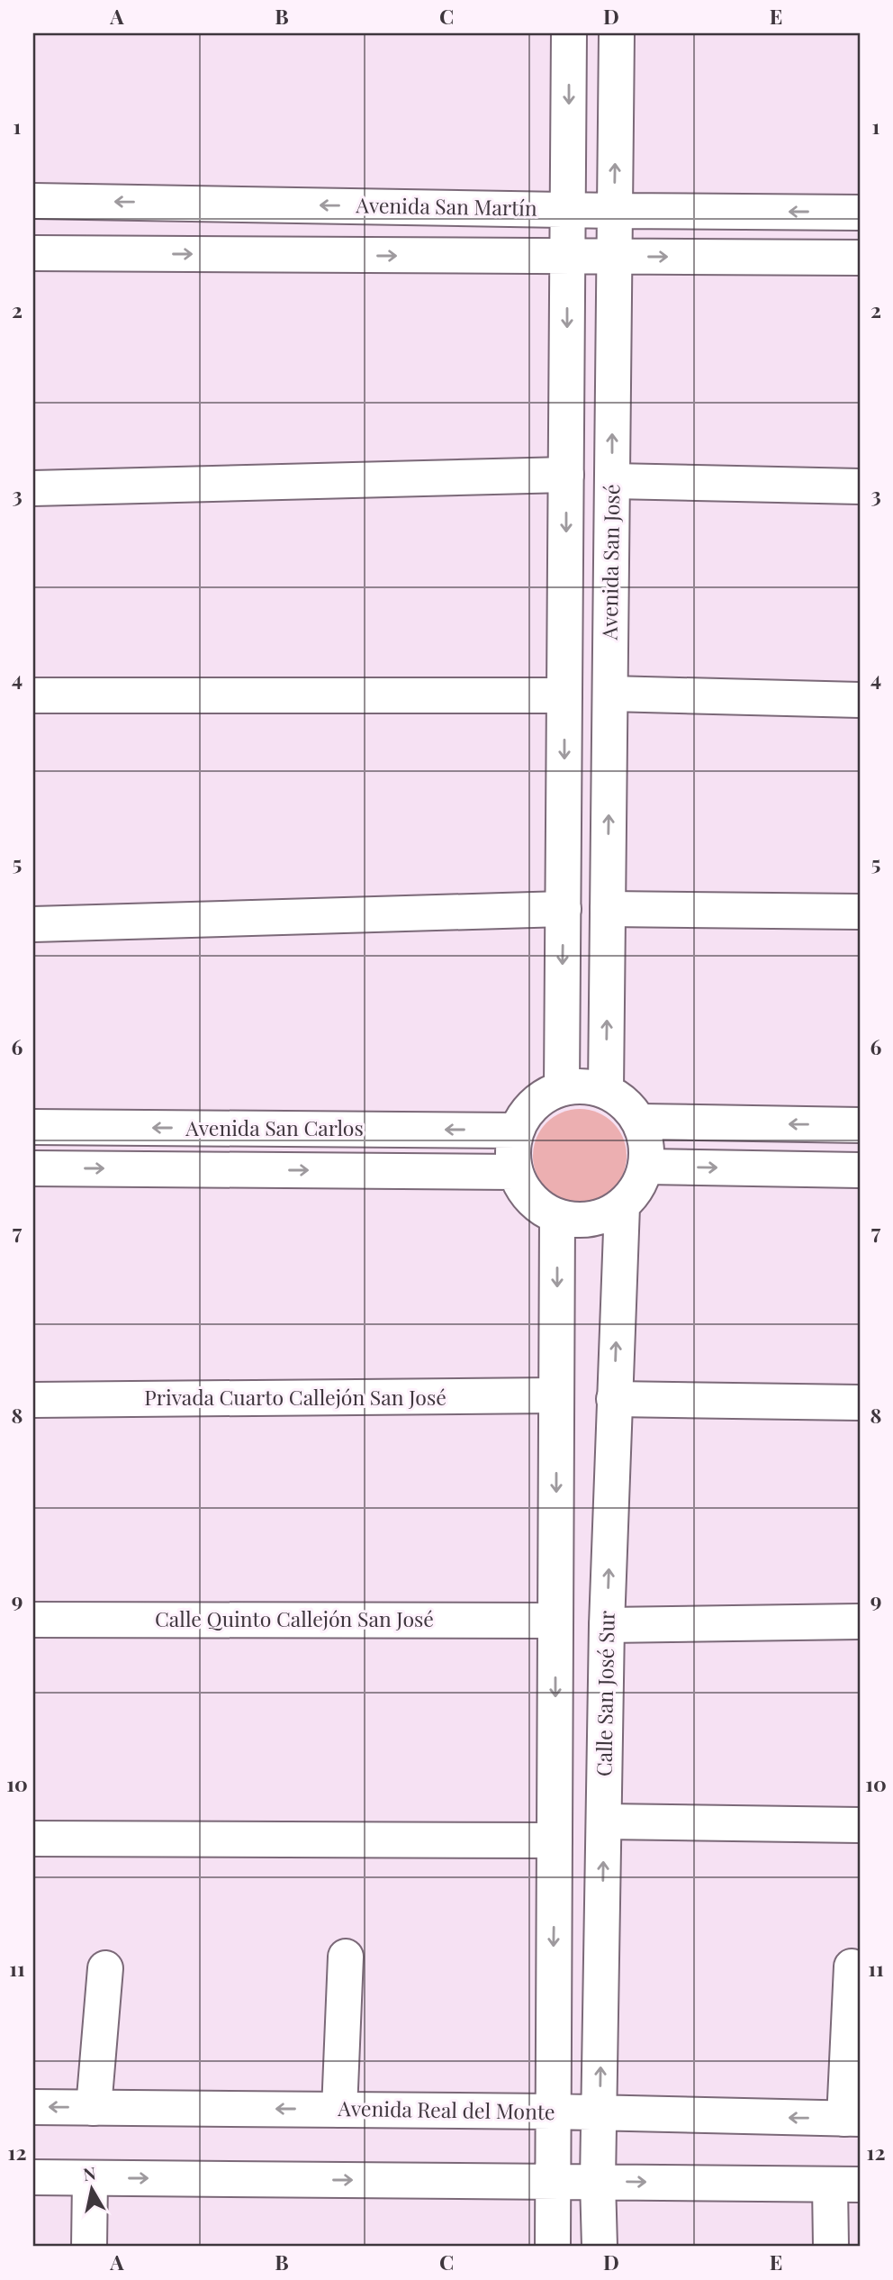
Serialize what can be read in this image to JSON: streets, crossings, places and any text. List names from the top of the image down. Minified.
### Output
{"streets":{"street":["Avenida San Martín","Avenida San José","Avenida San Carlos","Privada Cuarto Callejón San José","Calle Quinto Callejón San José","Calle San José Sur","Avenida Real del Monte"]},"crossings":[["Avenida San Martín","Avenida San José"],["Avenida San José","Avenida San Carlos"],["Avenida San José","Calle San José Sur"],["Avenida San Carlos","Calle San José Sur"],["Calle San José Sur","Avenida Real del Monte"]],"north":"top","grid":{"columns":["A","B","C","D","E"],"rows":["1","2","3","4","5","6","7","8","9","10","11","12"]}}
